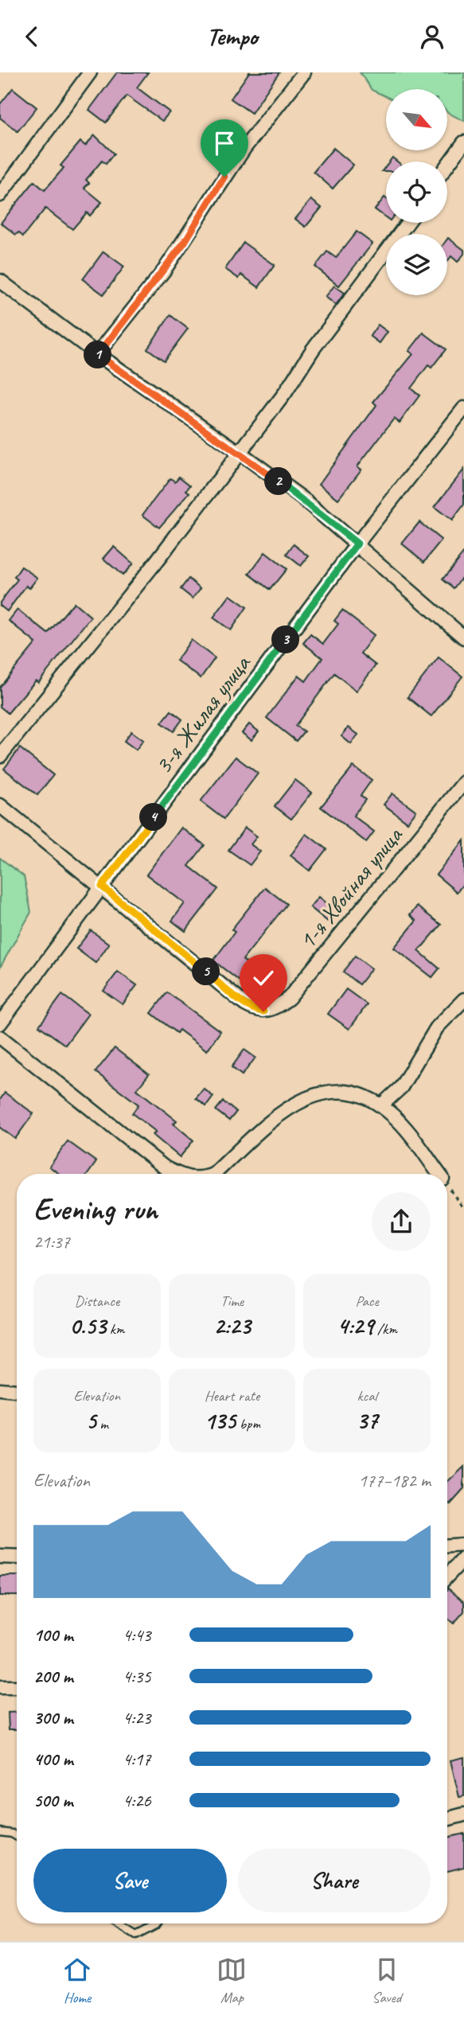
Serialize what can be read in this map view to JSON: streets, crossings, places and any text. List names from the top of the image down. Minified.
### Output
{"streets":{"street":["3-я Жилая улица","1-я Хвойная улица"]},"crossings":[["3-я Жилая улица","1-я Хвойная улица"]],"north":"bottom right","page":{"header":"Tempo","pins":["1","2","3","4","5"],"heading":["Evening run","21:37"],"stats":[["Distance","0.53 km"],["Time","2:23"],["Pace","4:29 /km"],["Elevation","5 m"],["Heart rate","135 bpm"],["kcal","37"]],"chart":["Elevation","177–182 m"],"list":[{"name":"100 m","note":"4:43"},{"name":"200 m","note":"4:35"},{"name":"300 m","note":"4:23"},{"name":"400 m","note":"4:17"},{"name":"500 m","note":"4:26"}],"buttons":["Save","Share"],"tabs":["Home","Map","Saved"]}}
